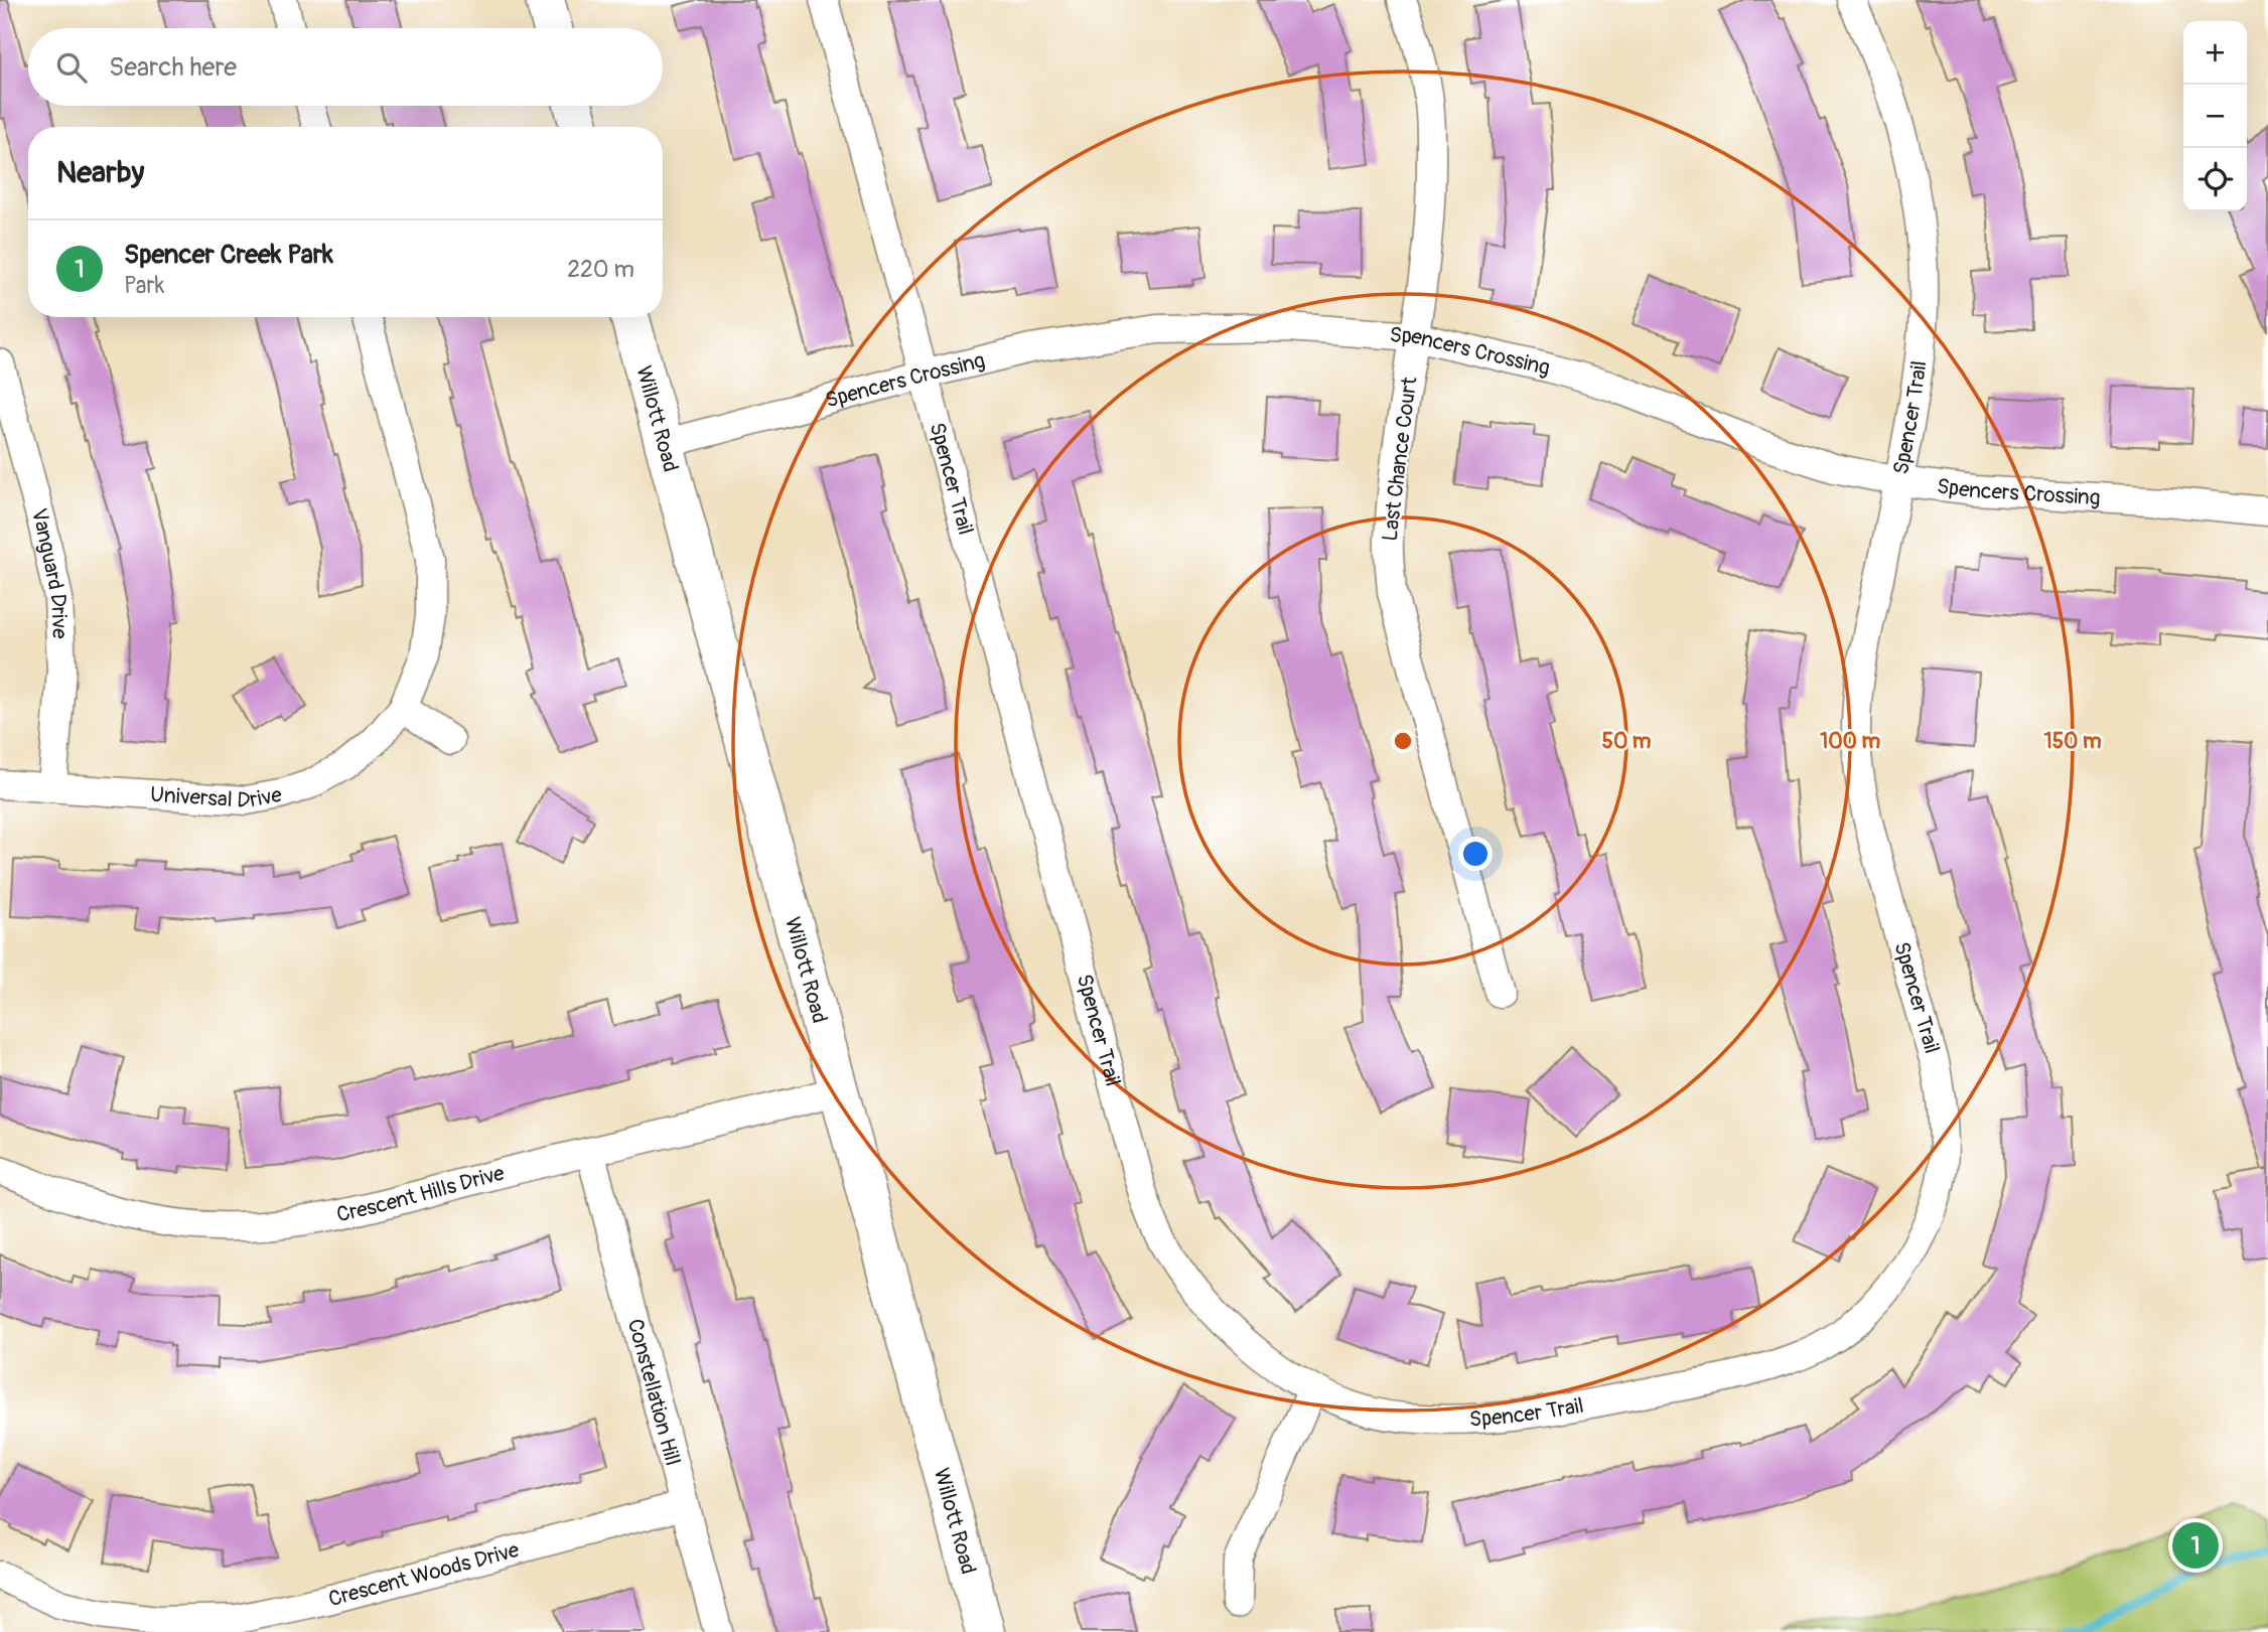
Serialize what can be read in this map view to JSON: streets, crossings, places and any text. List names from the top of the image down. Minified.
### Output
{"streets":{"main road":["Willott Road"],"street":["Spencers Crossing","Spencer Trail","Last Chance Court","Vanguard Drive","Universal Drive","Crescent Hills Drive","Constellation Hill","Crescent Woods Drive"]},"crossings":[["Spencers Crossing","Spencer Trail"],["Spencers Crossing","Willott Road"],["Spencers Crossing","Last Chance Court"],["Willott Road","Crescent Hills Drive"],["Vanguard Drive","Universal Drive"],["Crescent Hills Drive","Constellation Hill"],["Constellation Hill","Crescent Woods Drive"]],"page":{"map_buttons":["+","−"],"search":"Search here","heading":"Nearby","list":[{"mark":"1","name":"Spencer Creek Park","note":"Park","value":"220 m"}],"pins":"1"},"rings":["50 m","100 m","150 m"]}
